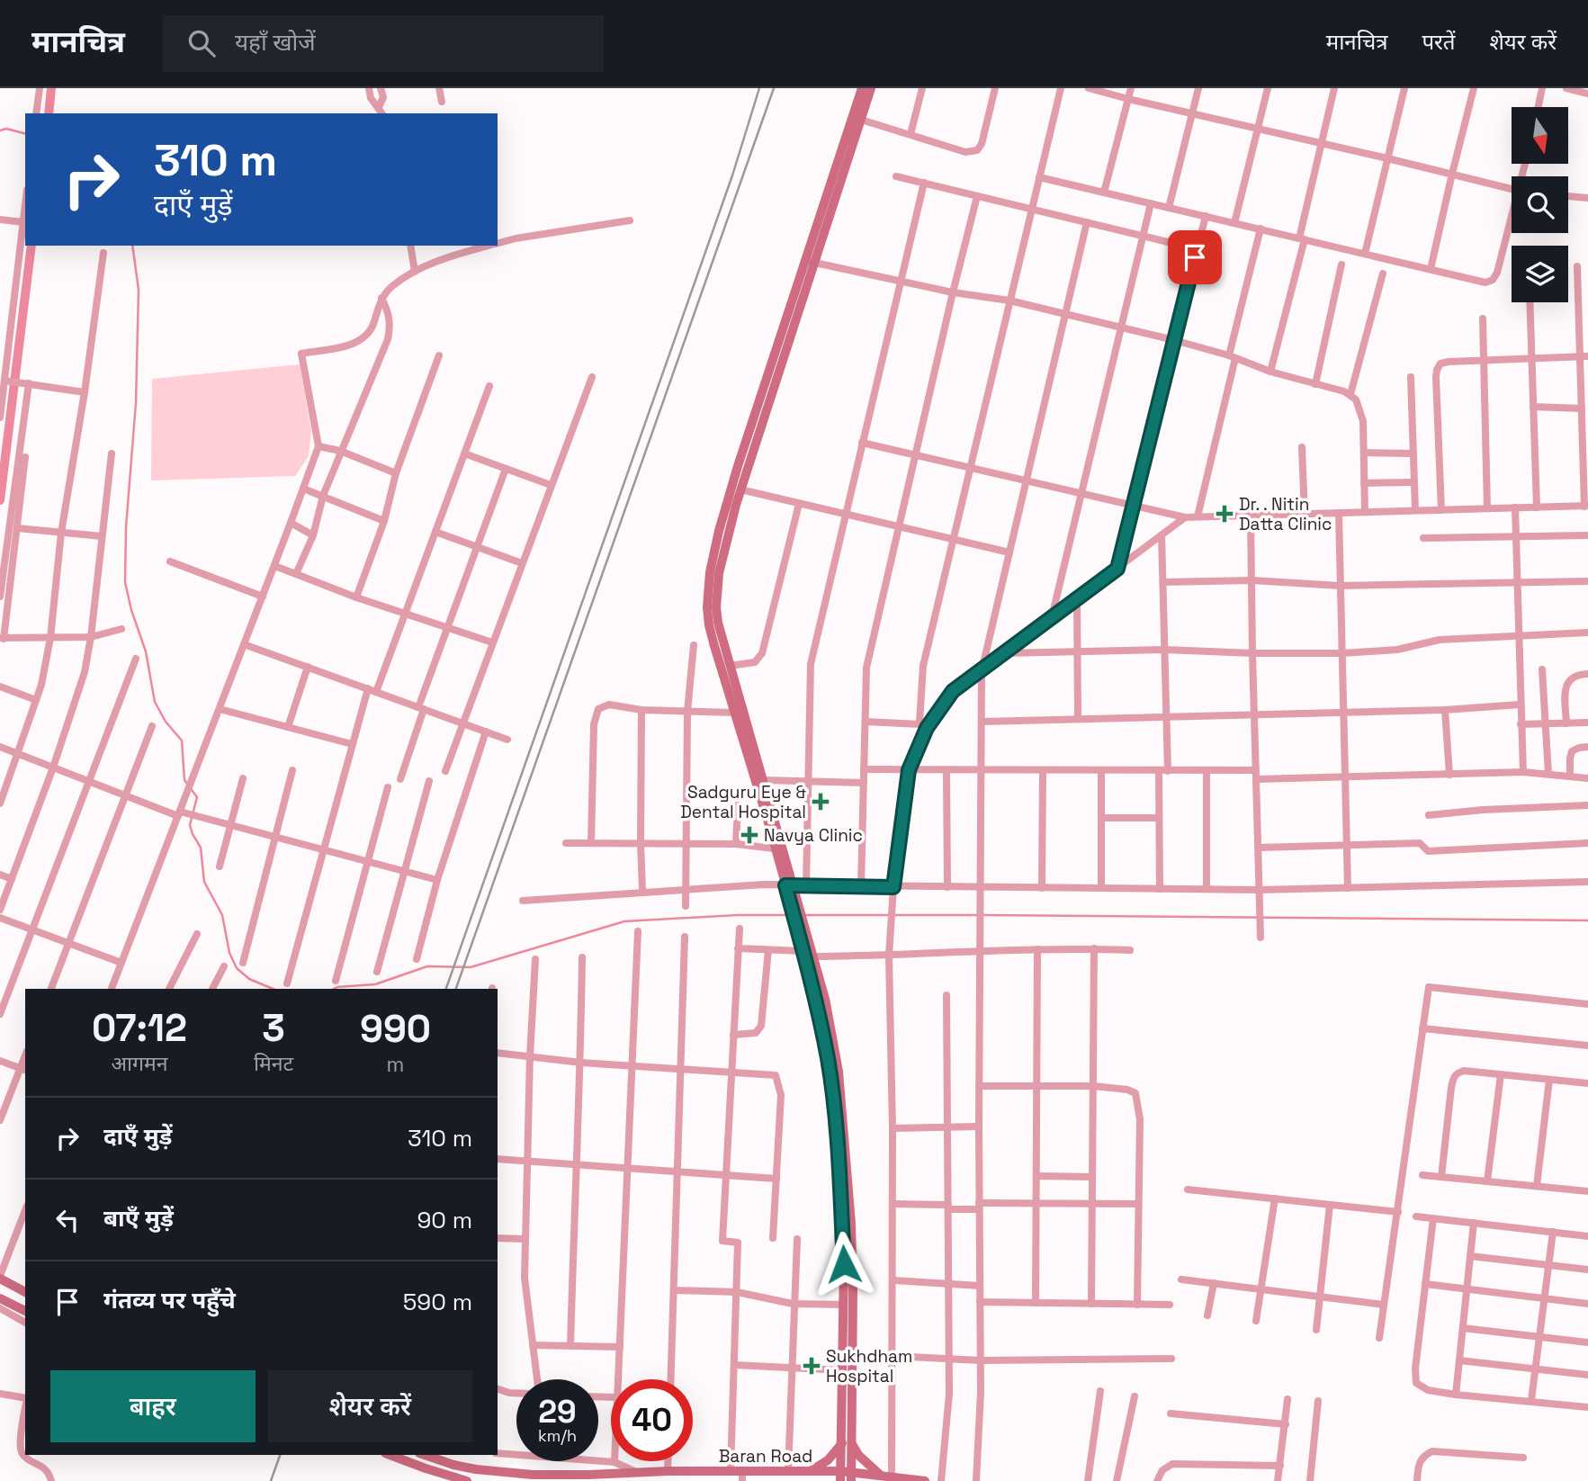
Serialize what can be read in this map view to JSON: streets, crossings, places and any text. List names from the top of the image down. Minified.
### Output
{"streets":{"street":["Baran Road"]},"places":{"health":["Dr. . Nitin Datta Clinic","Sadguru Eye & Dental Hospital","Navya Clinic","Sukhdham Hospital"]},"north":"bottom","page":{"header":"मानचित्र","search":"यहाँ खोजें","nav":["मानचित्र","परतें","शेयर करें"],"turn":["310 m","दाएँ मुड़ें"],"eta":["07:12","आगमन","3","मिनट","990","m"],"list":[{"name":"दाएँ मुड़ें","value":"310 m"},{"name":"बाएँ मुड़ें","value":"90 m"},{"name":"गंतव्य पर पहुँचे","value":"590 m"}],"buttons":["बाहर","शेयर करें"],"speed":"29 km/h","limit":"40"}}
